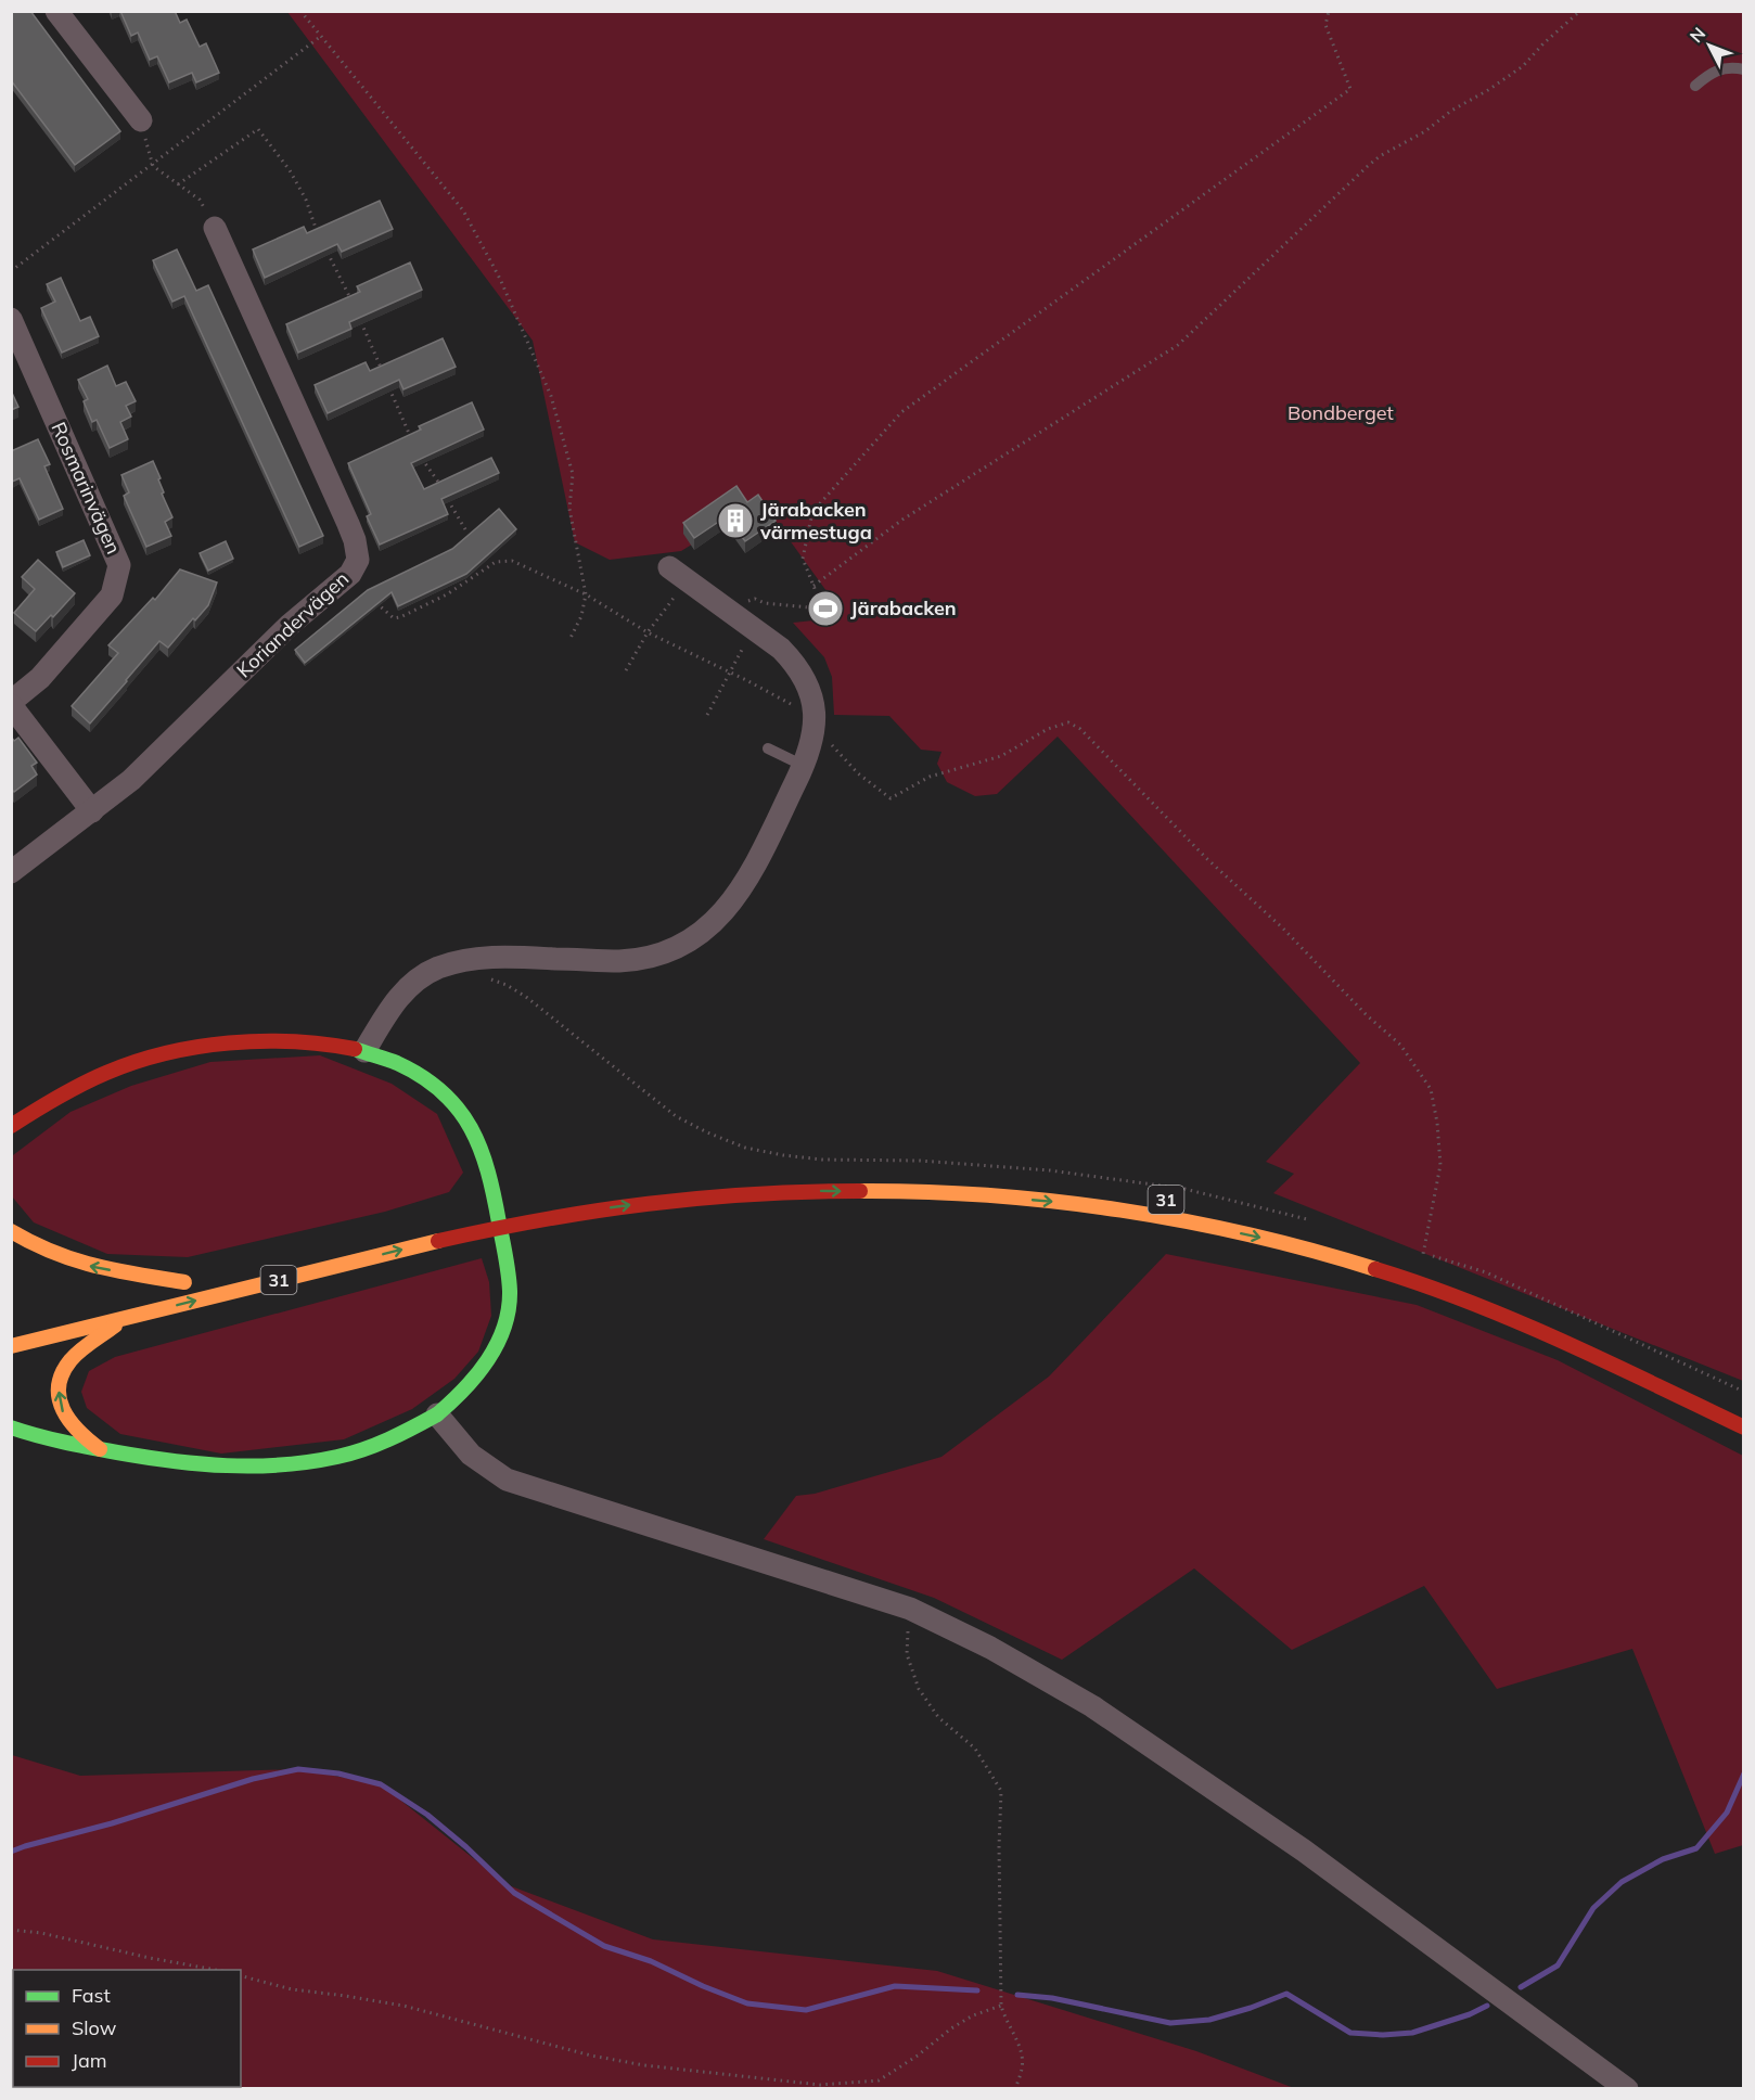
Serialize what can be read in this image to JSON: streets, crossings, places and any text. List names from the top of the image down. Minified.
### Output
{"streets":{"main road":["31"],"street":["Rosmarinvägen","Koriandervägen"]},"crossings":[["Rosmarinvägen","Koriandervägen"]],"parks":["Bondberget"],"places":{"building":["Järabacken värmestuga"],"sports":["Järabacken"]},"legend":["Fast","Slow","Jam"],"north":"top left"}
